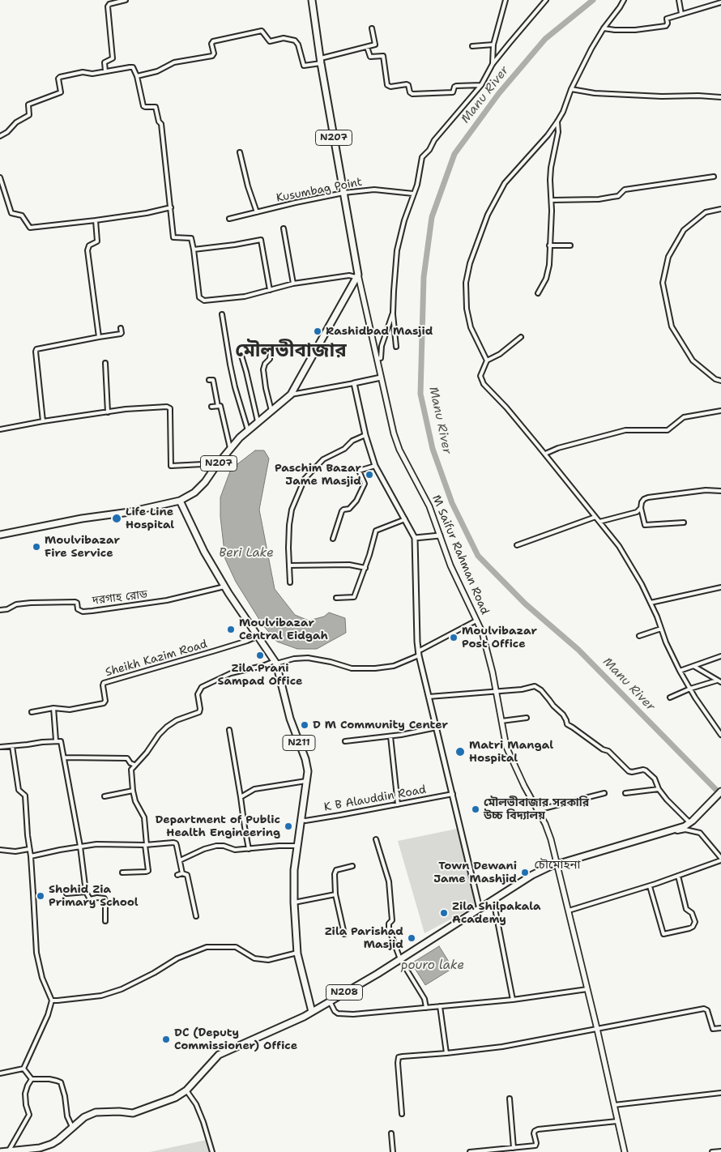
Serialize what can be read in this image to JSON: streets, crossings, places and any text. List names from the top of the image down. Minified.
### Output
{"streets":{"highway":["N207","N211","N208"],"main road":["M Saifur Rahman Road"],"street":["Kusumbag Point","দরগাহ রোড","Sheikh Kazim Road","K B Alauddin Road"]},"crossings":[["N207","Kusumbag Point"],["N207","M Saifur Rahman Road"],["N207","N211"],["M Saifur Rahman Road","N208"],["দরগাহ রোড","N211"],["Sheikh Kazim Road","N211"],["N211","K B Alauddin Road"],["N211","N208"]],"districts":["মৌলভীবাজার","চৌমোহনা"],"water":["Manu River","Beri Lake","pouro lake"],"places":["Rashidbad Masjid","Paschim Bazar Jame Masjid","Life Line Hospital","Moulvibazar Fire Service","Moulvibazar Central Eidgah","Moulvibazar Post Office","Zila Prani Sampad Office","D M Community Center","Matri Mangal Hospital","মৌলভীবাজার সরকারি উচ্চ বিদ্যালয়","Department of Public Health Engineering","Town Dewani Jame Mashjid","Shohid Zia Primary School","Zila Shilpakala Academy","Zila Parishad Masjid","DC (Deputy Commissioner) Office"]}
